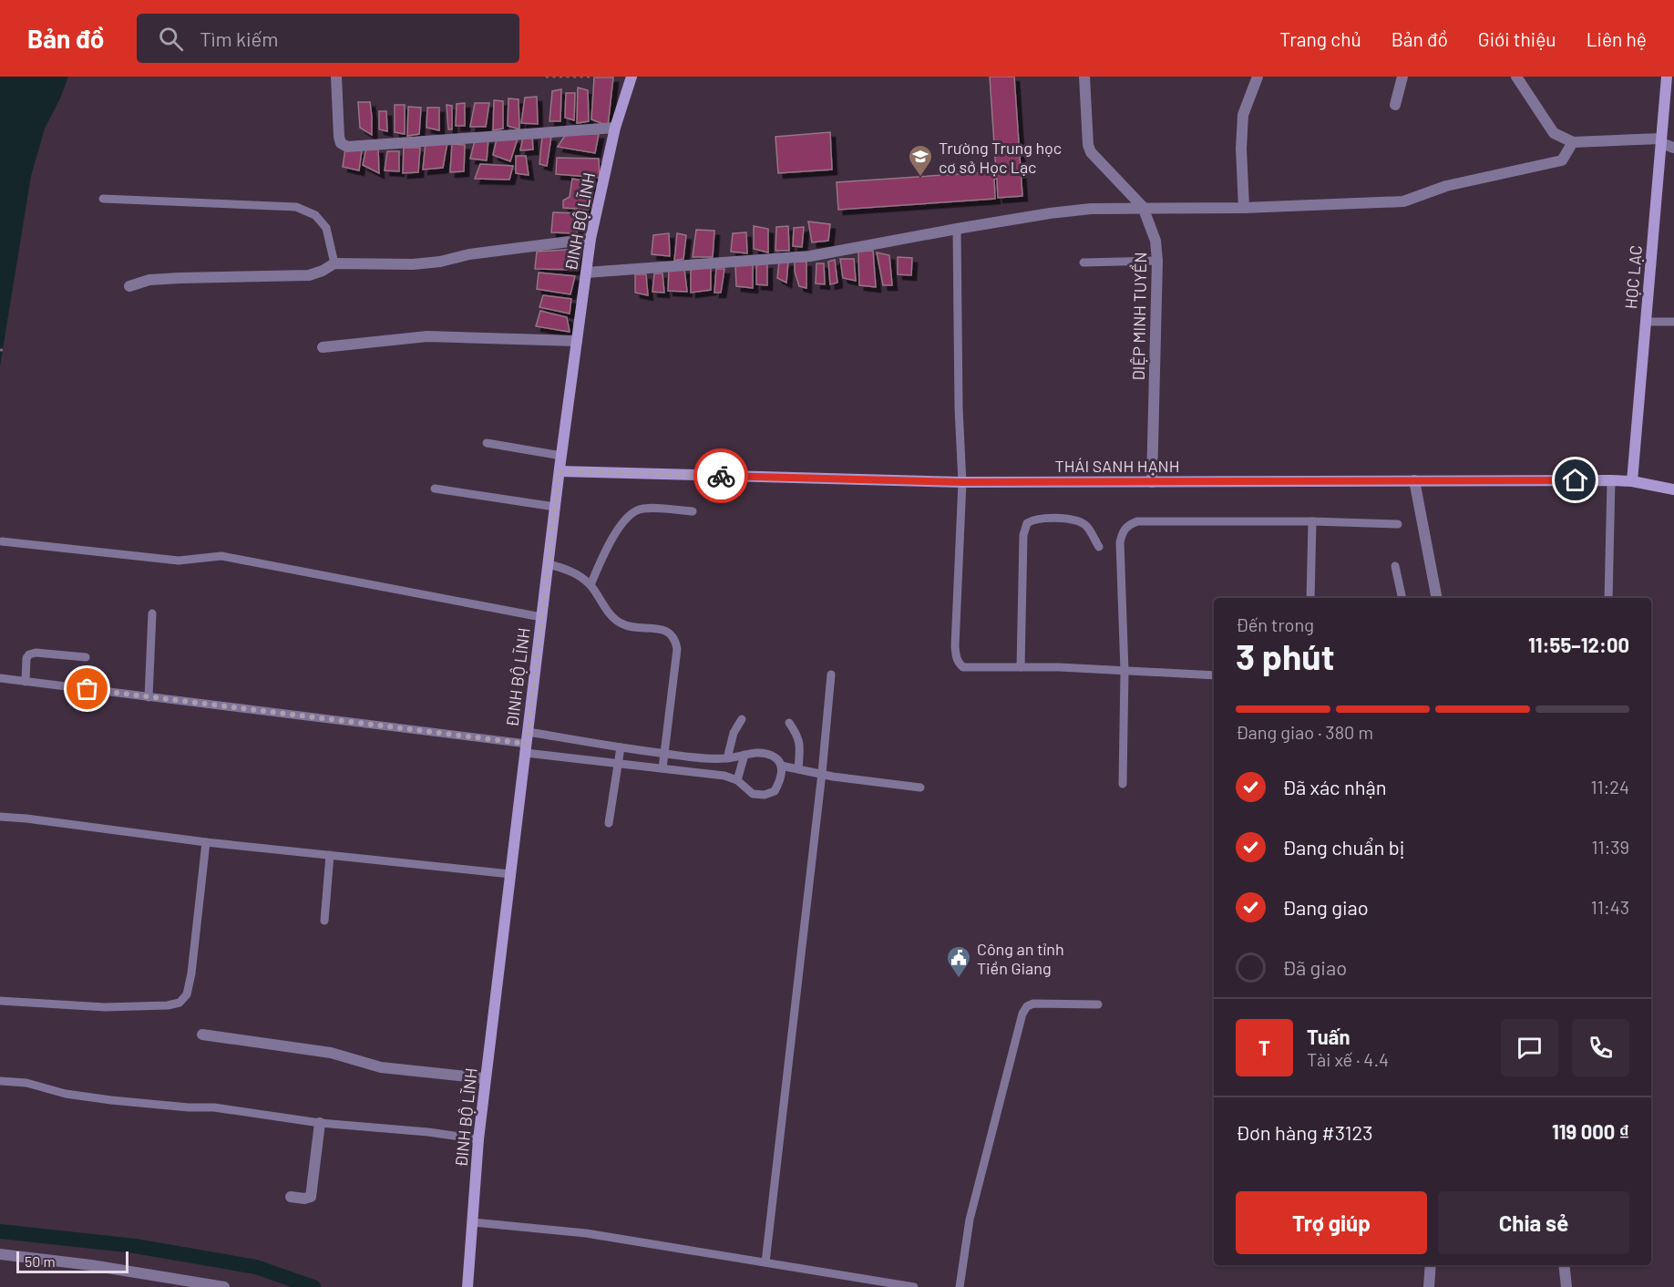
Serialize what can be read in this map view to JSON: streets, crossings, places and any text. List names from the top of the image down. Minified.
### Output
{"streets":{"street":["ĐINH BỘ LĨNH","HỌC LẠC","DIỆP MINH TUYỀN","THÁI SANH HẠNH"]},"crossings":[["ĐINH BỘ LĨNH","THÁI SANH HẠNH"],["HỌC LẠC","THÁI SANH HẠNH"],["DIỆP MINH TUYỀN","THÁI SANH HẠNH"]],"places":{"school or university":["Trường Trung học cơ sở Học Lạc"],"public building":["Công an tỉnh Tiền Giang"]},"scale_bar":"50 m","page":{"header":"Bản đồ","search":"Tìm kiếm","nav":["Trang chủ","Bản đồ","Giới thiệu","Liên hệ"],"heading":["3 phút","Đến trong","11:55–12:00"],"panel":["Tuấn","Tài xế · 4.4","Đơn hàng #3123","119 000 ₫"],"bar":"Đang giao · 380 m","list":[["Đã xác nhận","11:24"],["Đang chuẩn bị","11:39"],["Đang giao","11:43"],"Đã giao"],"round":"T","buttons":["Trợ giúp","Chia sẻ"],"scale":"50 m"}}
